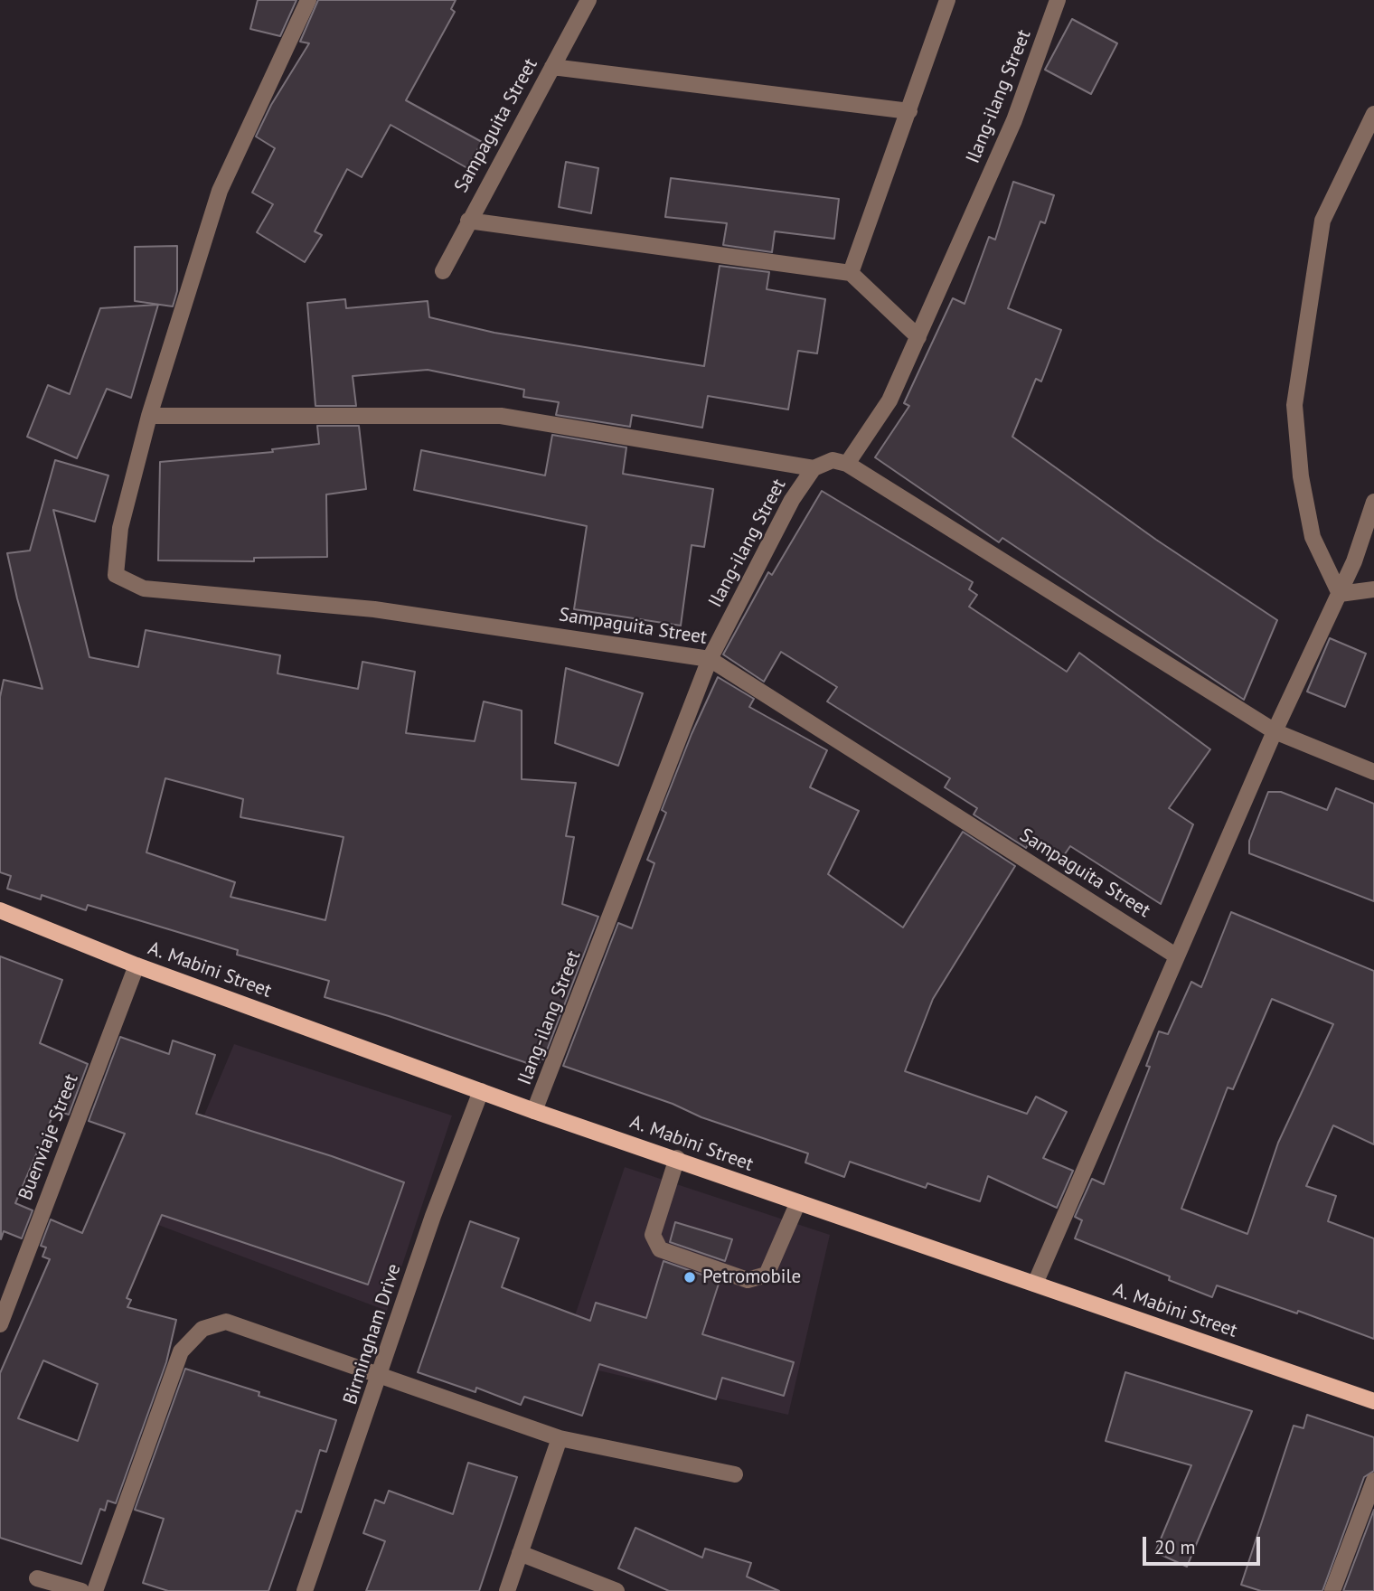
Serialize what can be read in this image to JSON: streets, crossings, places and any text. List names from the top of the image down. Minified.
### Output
{"streets":{"main road":["A. Mabini Street"],"street":["Ilang-ilang Street","Sampaguita Street","Buenviaje Street","Birmingham Drive"]},"crossings":[["Ilang-ilang Street","Sampaguita Street"],["Ilang-ilang Street","A. Mabini Street"],["A. Mabini Street","Buenviaje Street"],["A. Mabini Street","Birmingham Drive"]],"places":["Petromobile"],"scale_bar":"20 m"}
